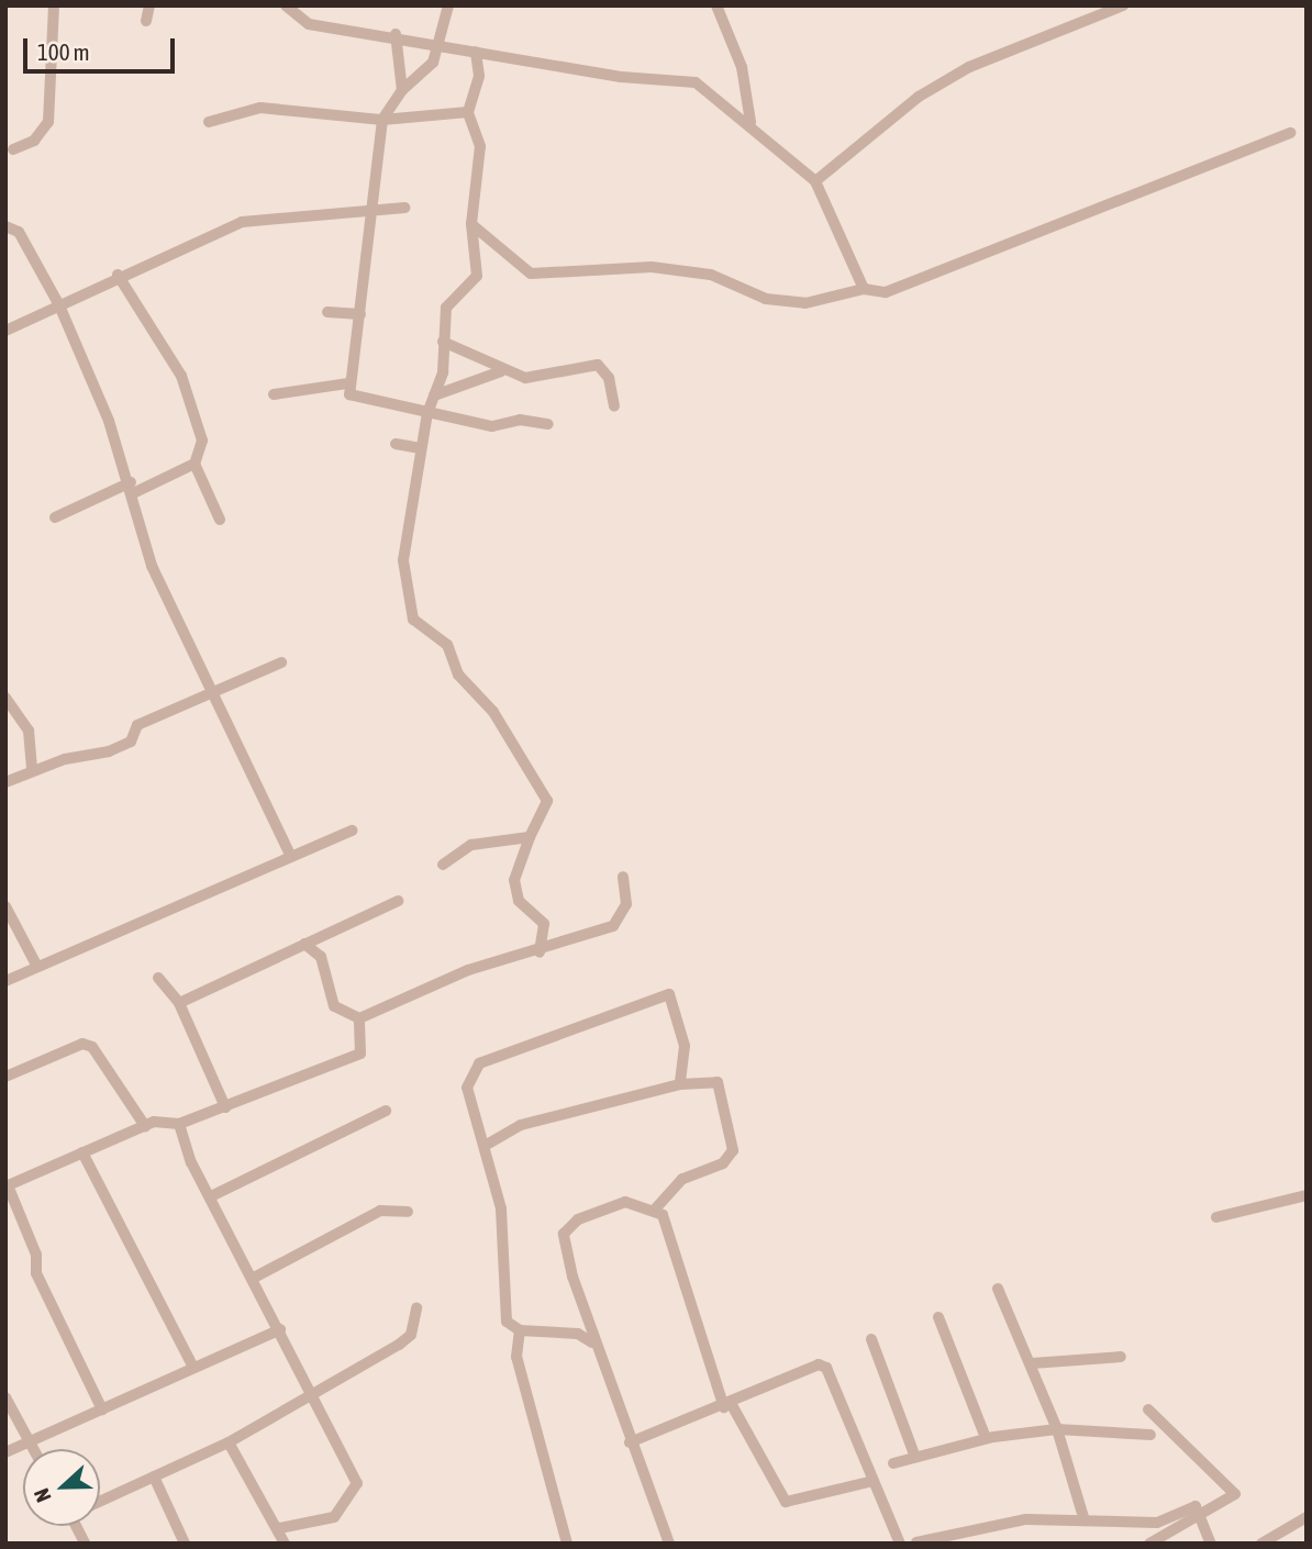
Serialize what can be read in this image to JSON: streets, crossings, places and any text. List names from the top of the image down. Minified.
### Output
{"scale_bar":"100 m","north":"left"}
